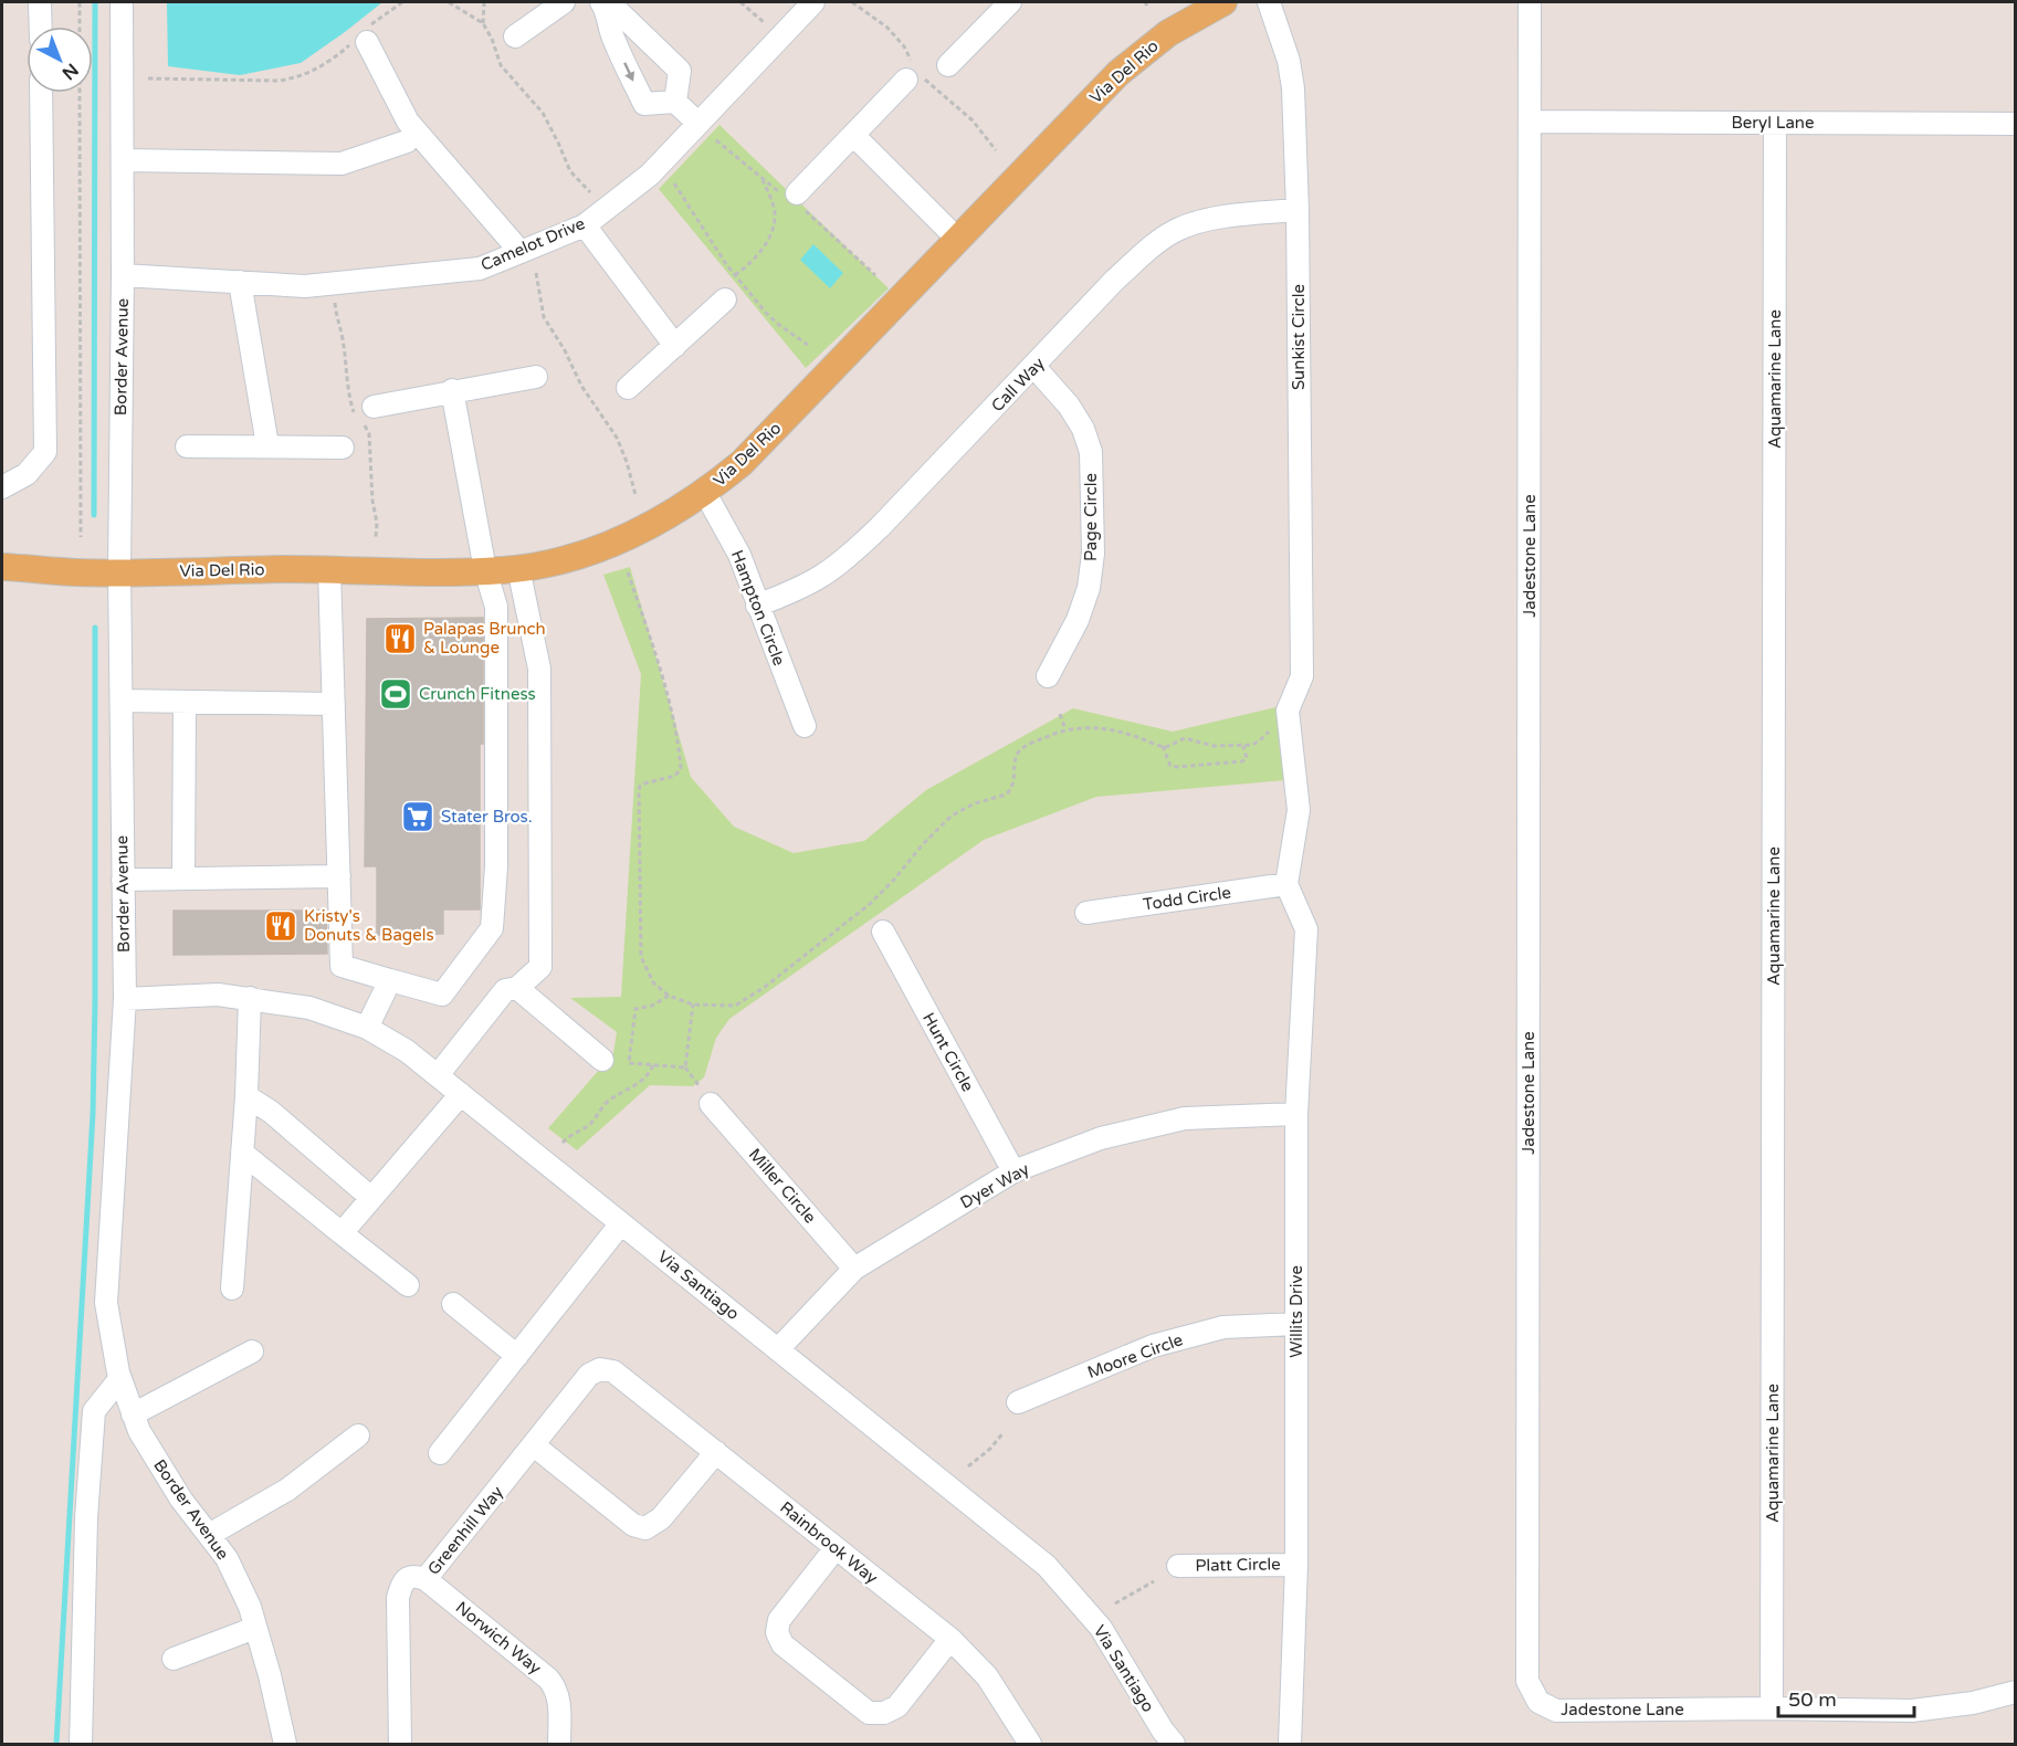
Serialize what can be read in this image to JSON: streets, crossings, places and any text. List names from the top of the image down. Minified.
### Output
{"streets":{"main road":["Via Del Rio"],"street":["Beryl Lane","Camelot Drive","Sunkist Circle","Border Avenue","Aquamarine Lane","Call Way","Page Circle","Jadestone Lane","Hampton Circle","Todd Circle","Hunt Circle","Miller Circle","Dyer Way","Via Santiago","Willits Drive","Moore Circle","Greenhill Way","Rainbrook Way","Platt Circle","Norwich Way"]},"crossings":[["Via Del Rio","Border Avenue"],["Via Del Rio","Hampton Circle"],["Beryl Lane","Aquamarine Lane"],["Beryl Lane","Jadestone Lane"],["Camelot Drive","Border Avenue"],["Sunkist Circle","Call Way"],["Sunkist Circle","Todd Circle"],["Sunkist Circle","Willits Drive"],["Border Avenue","Via Santiago"],["Aquamarine Lane","Jadestone Lane"],["Call Way","Page Circle"],["Call Way","Hampton Circle"],["Todd Circle","Willits Drive"],["Hunt Circle","Dyer Way"],["Miller Circle","Dyer Way"],["Dyer Way","Via Santiago"],["Dyer Way","Willits Drive"],["Willits Drive","Moore Circle"],["Willits Drive","Platt Circle"],["Greenhill Way","Rainbrook Way"],["Greenhill Way","Norwich Way"]],"places":{"restaurant":["Palapas Brunch & Lounge","Kristy's Donuts & Bagels"],"sports":["Crunch Fitness"],"supermarket":["Stater Bros."]},"scale_bar":"50 m","north":"bottom right"}
